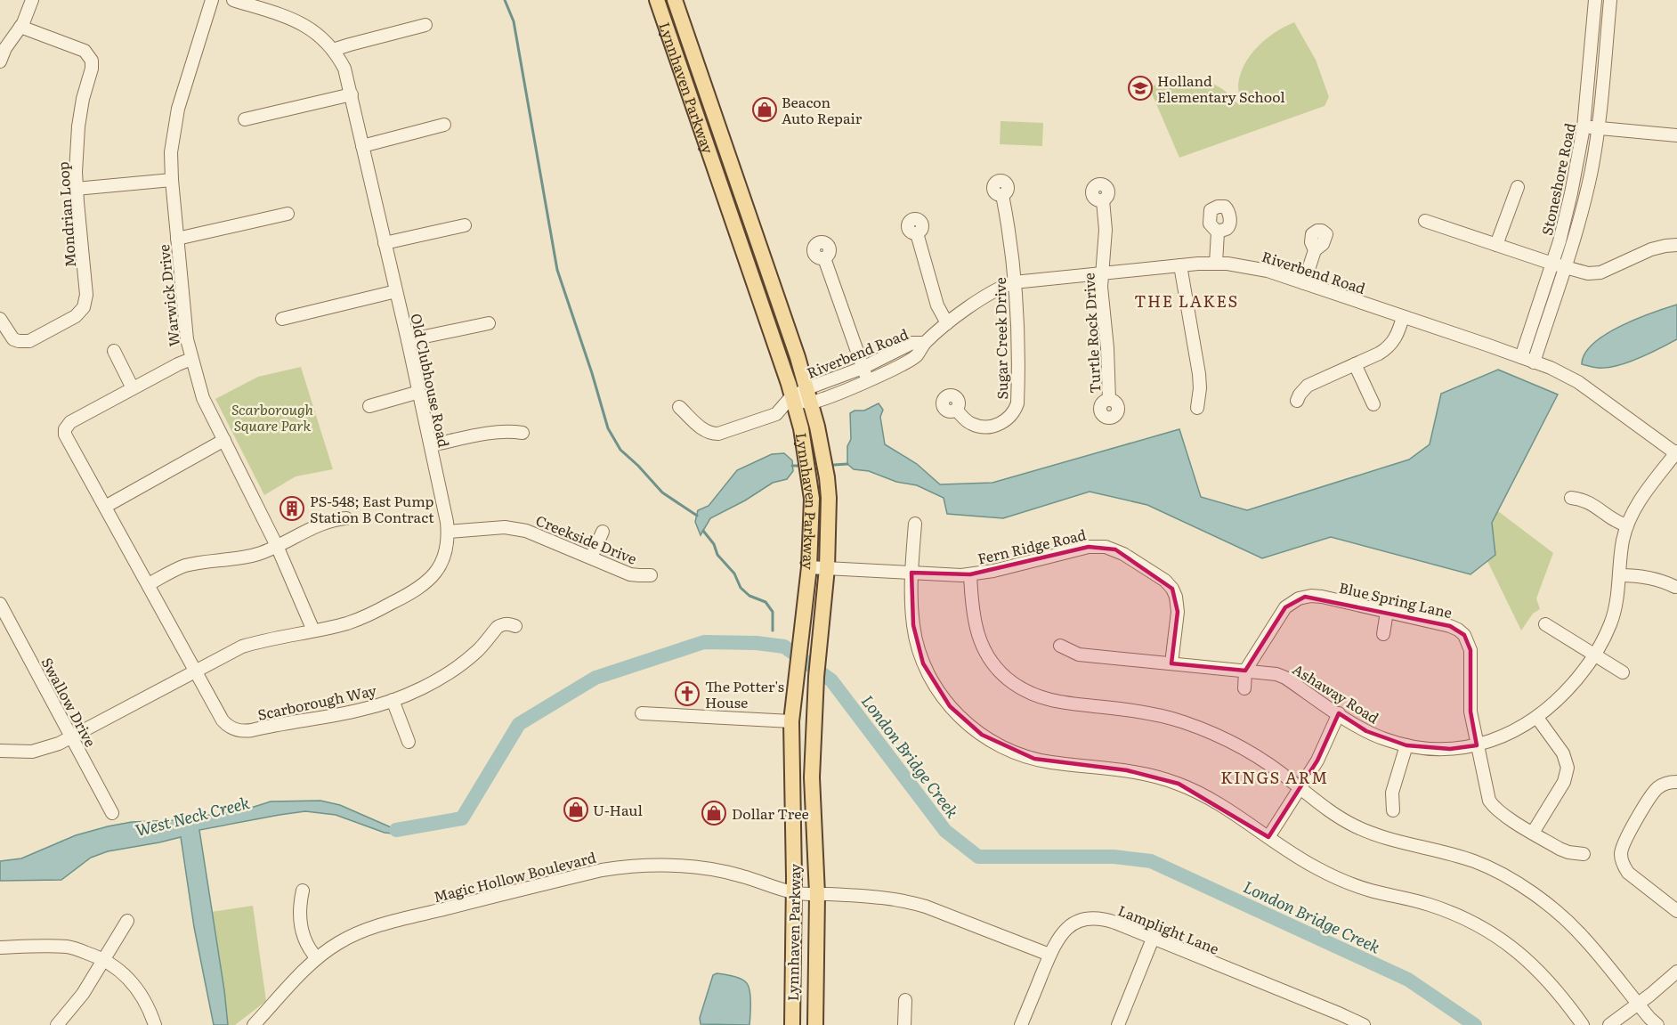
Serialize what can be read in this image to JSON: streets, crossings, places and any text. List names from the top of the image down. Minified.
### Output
{"streets":{"main road":["Lynnhaven Parkway"],"street":["Stoneshore Road","Mondrian Loop","Riverbend Road","Warwick Drive","Turtle Rock Drive","Sugar Creek Drive","Old Clubhouse Road","Creekside Drive","Fern Ridge Road","Blue Spring Lane","Ashaway Road","Swallow Drive","Scarborough Way","Magic Hollow Boulevard","Lamplight Lane"]},"crossings":[["Lynnhaven Parkway","Riverbend Road"],["Lynnhaven Parkway","Fern Ridge Road"],["Lynnhaven Parkway","Magic Hollow Boulevard"],["Stoneshore Road","Riverbend Road"],["Riverbend Road","Turtle Rock Drive"],["Riverbend Road","Sugar Creek Drive"],["Riverbend Road","Ashaway Road"],["Warwick Drive","Old Clubhouse Road"],["Old Clubhouse Road","Creekside Drive"],["Old Clubhouse Road","Swallow Drive"],["Old Clubhouse Road","Scarborough Way"],["Fern Ridge Road","Ashaway Road"],["Blue Spring Lane","Ashaway Road"]],"districts":["THE LAKES","KINGS ARM"],"water":["London Bridge Creek","West Neck Creek"],"parks":["Scarborough Square Park"],"places":{"school or university":["Holland Elementary School"],"shop":["Beacon Auto Repair","U-Haul","Dollar Tree"],"building":["PS-548; East Pump Station B Contract"],"church":["The Potter's House"]}}
